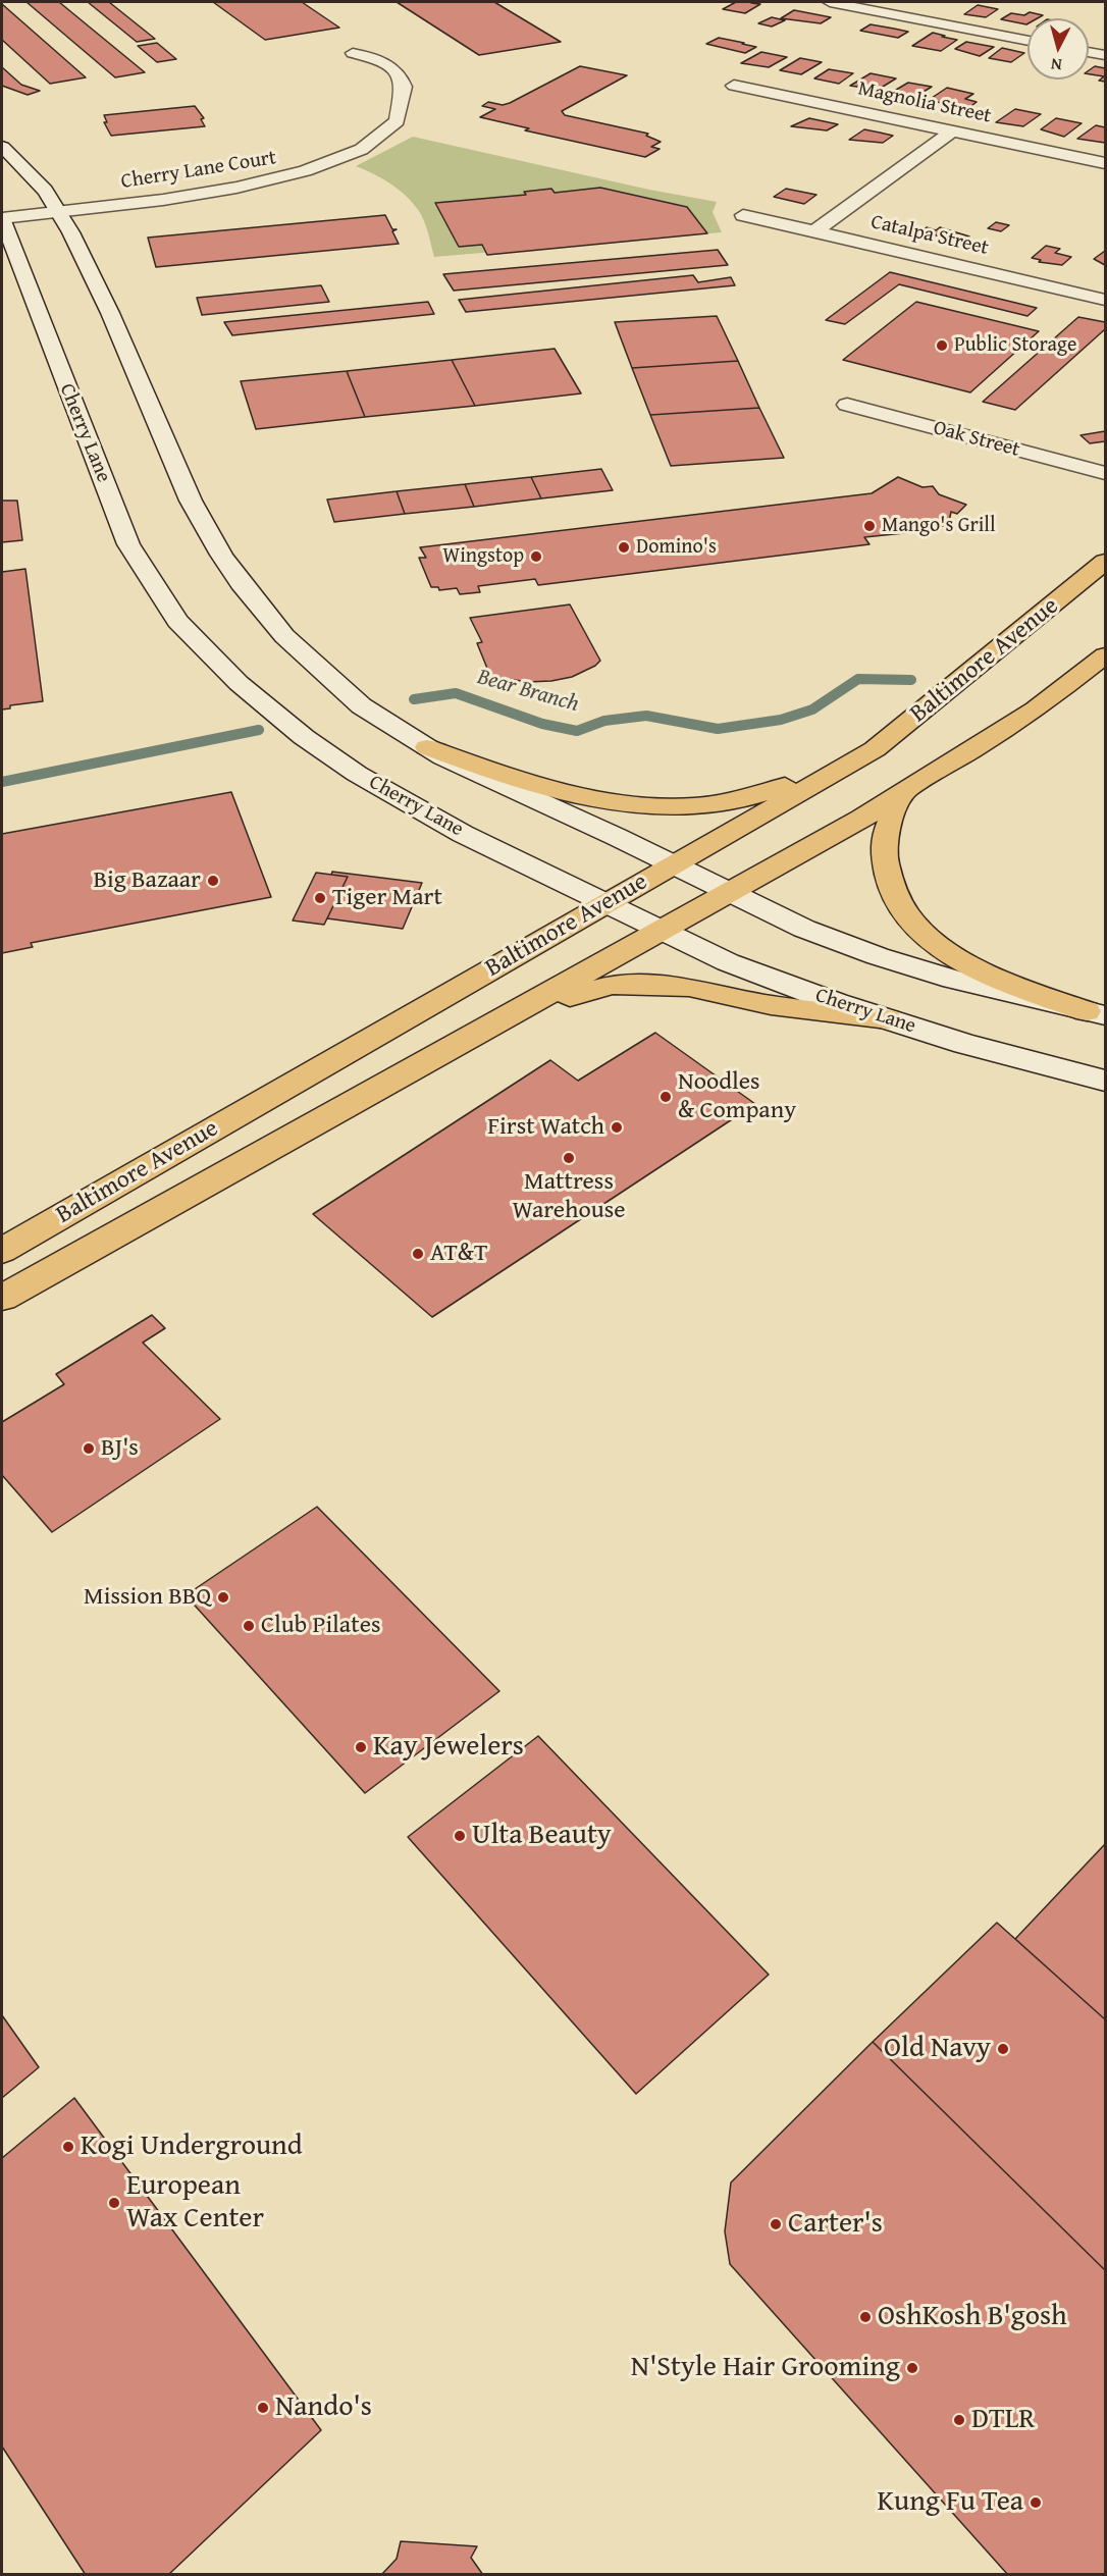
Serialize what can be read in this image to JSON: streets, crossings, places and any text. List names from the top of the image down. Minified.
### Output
{"streets":{"main road":["Magnolia Street","Cherry Lane Court","Catalpa Street","Cherry Lane","Oak Street","Baltimore Avenue"]},"crossings":[["Cherry Lane Court","Cherry Lane"],["Cherry Lane","Baltimore Avenue"]],"water":["Bear Branch"],"places":["Public Storage","Mango's Grill","Domino's","Wingstop","Big Bazaar","Tiger Mart","Noodles & Company","First Watch","Mattress Warehouse","AT&T","BJ's","Mission BBQ","Club Pilates","Kay Jewelers","Ulta Beauty","Old Navy","Kogi Underground","European Wax Center","Carter's","OshKosh B'gosh","N'Style Hair Grooming","Nando's","DTLR","Kung Fu Tea"],"north":"bottom"}
